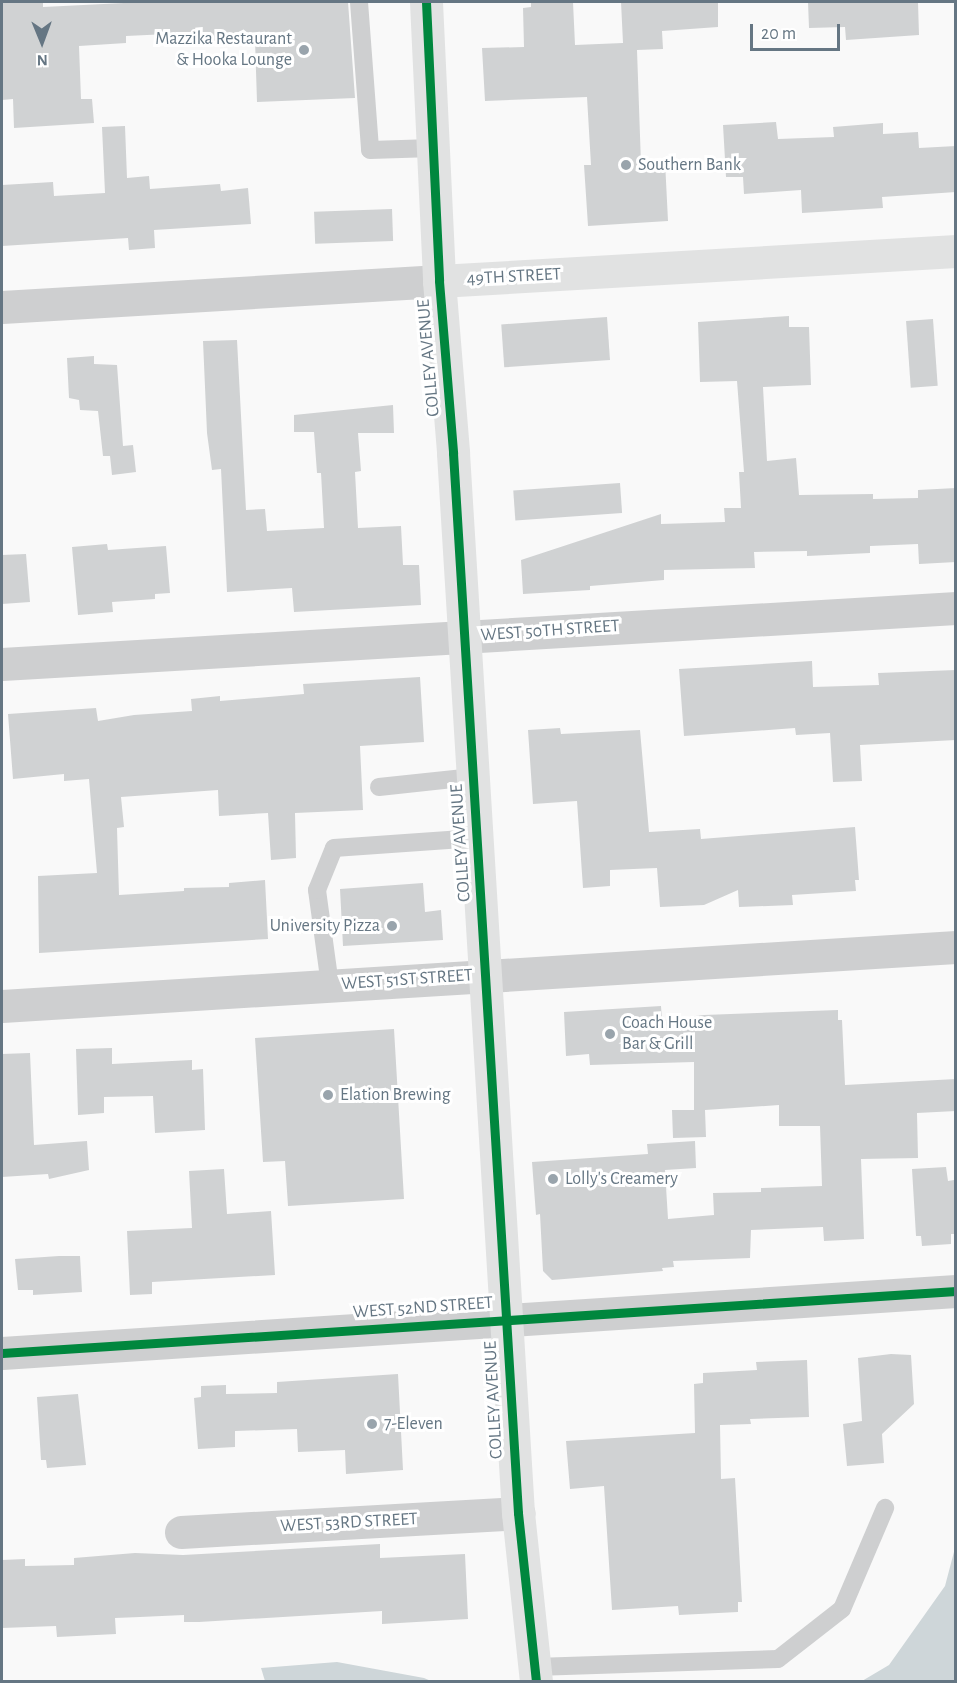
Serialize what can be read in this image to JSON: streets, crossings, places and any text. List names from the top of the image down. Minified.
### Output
{"streets":{"main road":["49TH STREET","COLLEY AVENUE"],"street":["WEST 50TH STREET","WEST 51ST STREET","WEST 52ND STREET","WEST 53RD STREET"]},"crossings":[["49TH STREET","COLLEY AVENUE"],["COLLEY AVENUE","WEST 50TH STREET"],["COLLEY AVENUE","WEST 51ST STREET"],["COLLEY AVENUE","WEST 52ND STREET"],["COLLEY AVENUE","WEST 53RD STREET"]],"places":["Mazzika Restaurant & Hooka Lounge","Southern Bank","University Pizza","Coach House Bar & Grill","Elation Brewing","Lolly's Creamery","7-Eleven"],"scale_bar":"20 m","north":"bottom"}
